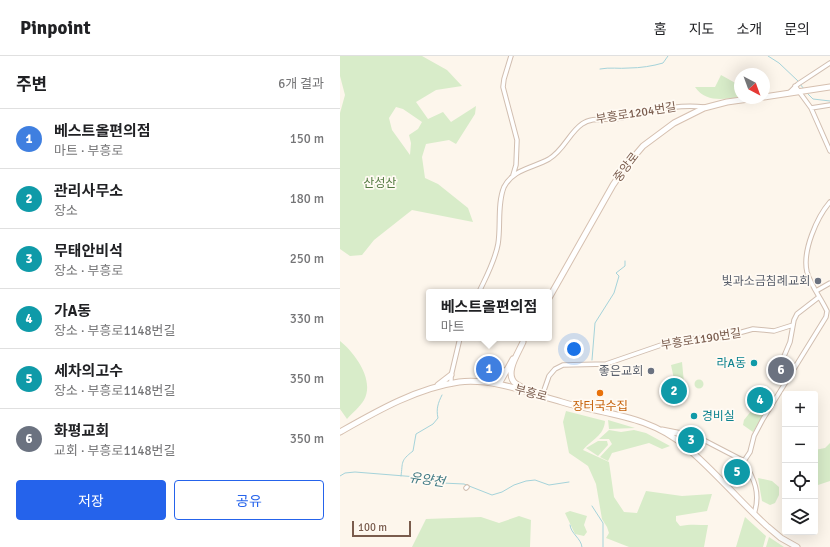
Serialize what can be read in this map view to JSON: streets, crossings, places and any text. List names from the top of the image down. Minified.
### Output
{"streets":{"main road":["중앙로","부흥로"],"street":["부흥로1204번길","부흥로1190번길"]},"crossings":[["부흥로1204번길","중앙로"],["부흥로1190번길","부흥로"]],"water":["유양천"],"parks":["산성산"],"places":["빛과소금침례교회","라A동","좋은교회","장터국수집","경비실"],"scale_bar":"100 m","north":"bottom right","page":{"header":"Pinpoint","nav":["홈","지도","소개","문의"],"heading":["주변","6개 결과"],"list":[{"mark":"1","name":"베스트올편의점","note":"마트 · 부흥로","value":"150 m"},{"mark":"2","name":"관리사무소","note":"장소","value":"180 m"},{"mark":"3","name":"무태안비석","note":"장소 · 부흥로","value":"250 m"},{"mark":"4","name":"가A동","note":"장소 · 부흥로1148번길","value":"330 m"},{"mark":"5","name":"세차의고수","note":"장소 · 부흥로1148번길","value":"350 m"},{"mark":"6","name":"화평교회","note":"교회 · 부흥로1148번길","value":"350 m"}],"popup":["베스트올편의점","마트"],"pins":["1","6","2","4","3","5"],"map_buttons":["+","−"],"buttons":["저장","공유"],"scale":"100 m"}}
